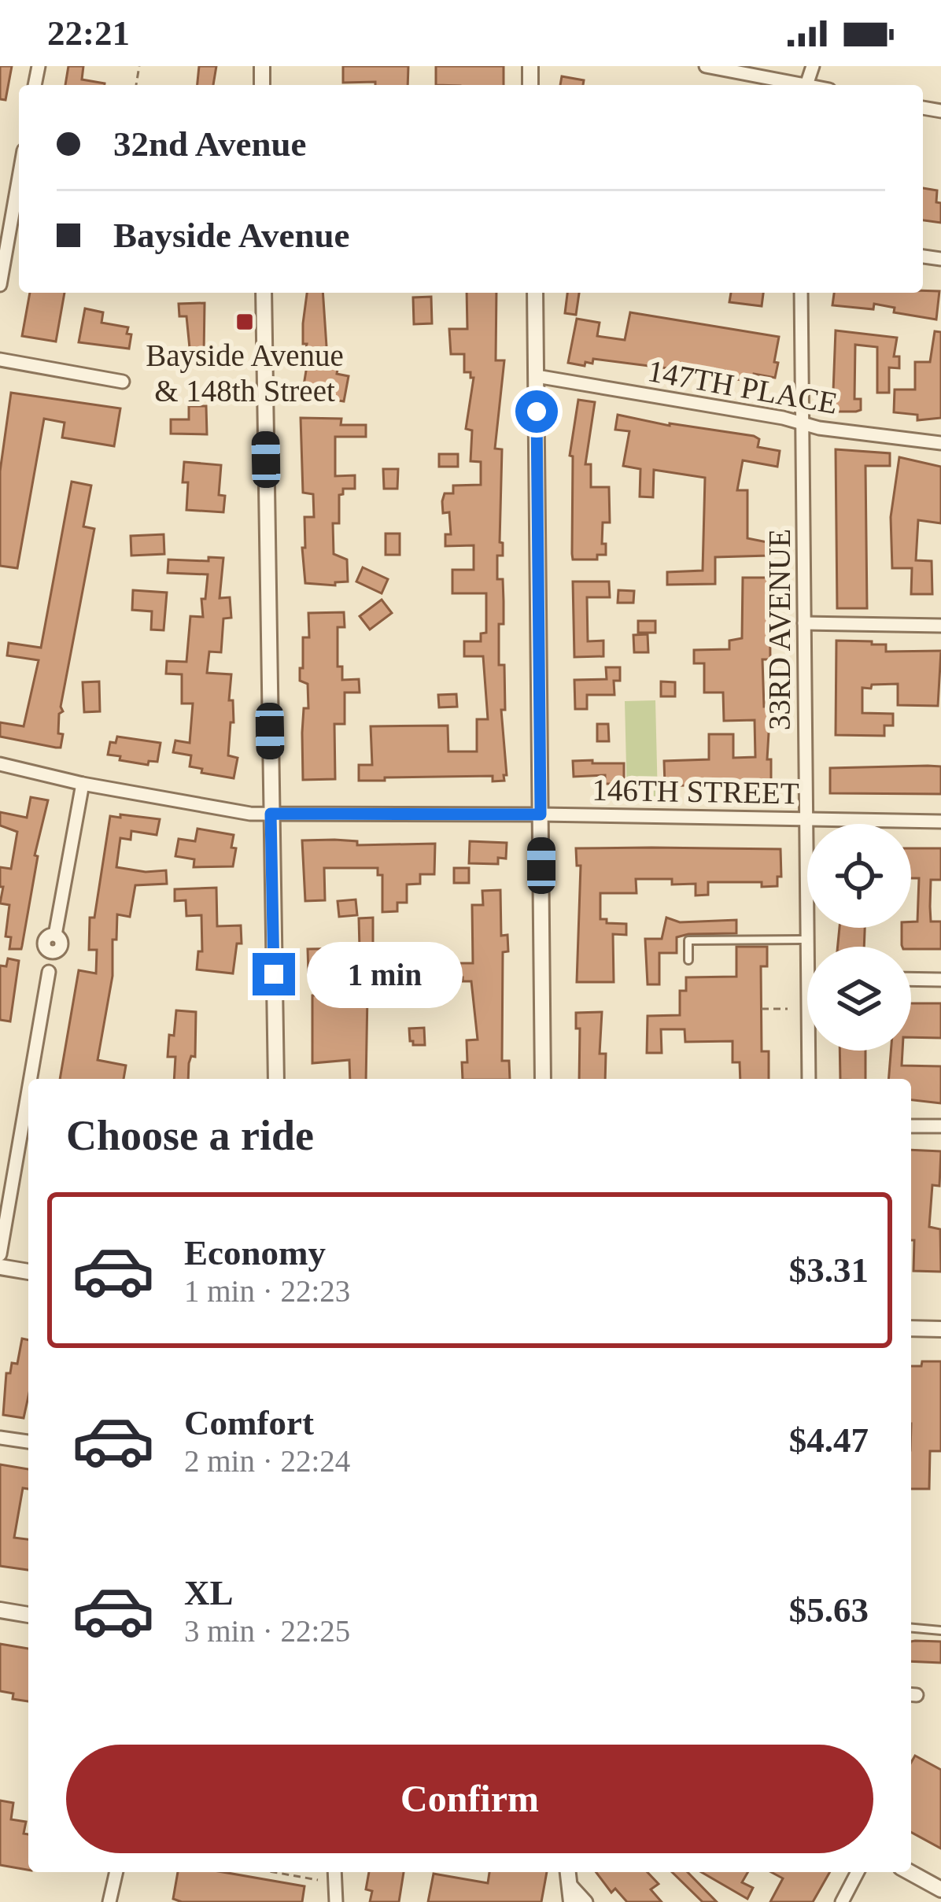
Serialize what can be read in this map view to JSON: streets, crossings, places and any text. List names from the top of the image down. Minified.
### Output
{"streets":{"street":["147TH PLACE","33RD AVENUE","146TH STREET"]},"crossings":[["147TH PLACE","33RD AVENUE"],["33RD AVENUE","146TH STREET"]],"places":{"transit":["Bayside Avenue & 148th Street"]},"page":{"status":"22:21","banner":["32nd Avenue","Bayside Avenue"],"bubble":"1 min","heading":"Choose a ride","list":[{"name":"Economy","note":"1 min · 22:23","value":"$3.31"},{"name":"Comfort","note":"2 min · 22:24","value":"$4.47"},{"name":"XL","note":"3 min · 22:25","value":"$5.63"}],"buttons":"Confirm"}}
